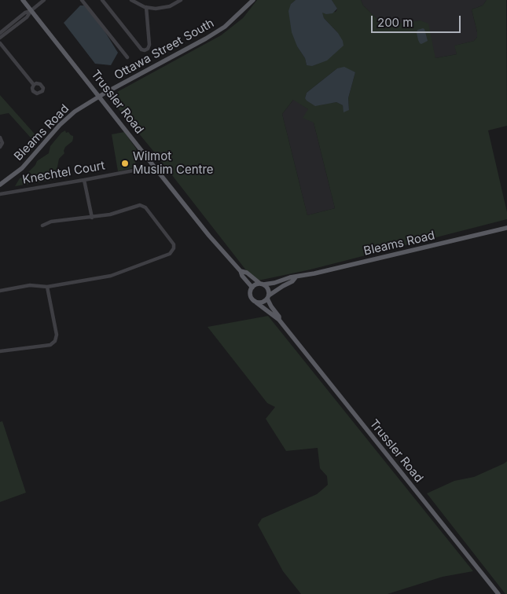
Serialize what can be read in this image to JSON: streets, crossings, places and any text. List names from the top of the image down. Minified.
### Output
{"streets":{"main road":["Ottawa Street South","Trussler Road","Bleams Road"],"street":["Knechtel Court"]},"crossings":[["Ottawa Street South","Trussler Road"],["Ottawa Street South","Bleams Road"],["Trussler Road","Bleams Road"],["Trussler Road","Knechtel Court"]],"places":["Wilmot Muslim Centre"],"scale_bar":"200 m"}
